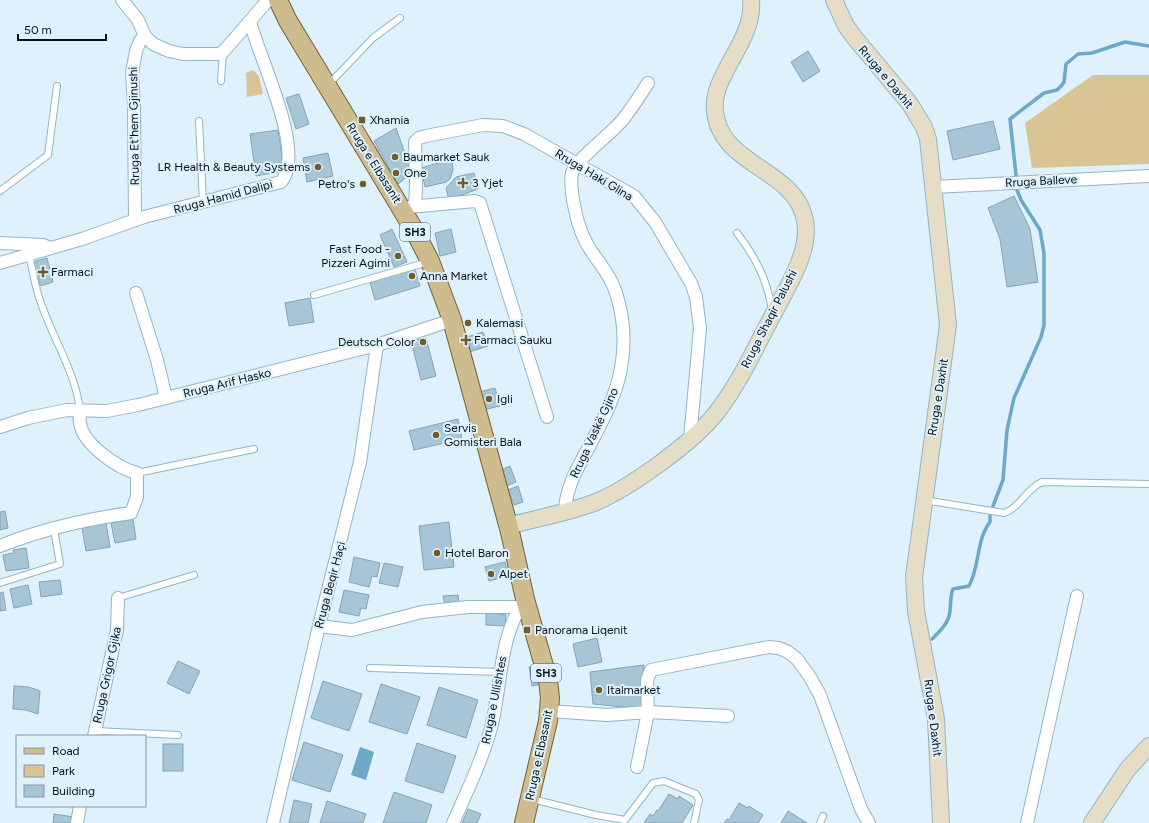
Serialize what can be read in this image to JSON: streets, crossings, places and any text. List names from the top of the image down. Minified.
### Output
{"streets":{"main road":["Rruga e Elbasanit","SH3"],"street":["Rruga e Daxhit","Rruga Et'hem Gjinushi","Rruga Haki Glina","Rruga Balleve","Rruga Hamid Dalipi","Rruga Shaqir Palushi","Rruga Arif Hasko","Rruga Vaskë Gjino","Rruga Beqir Haçi","Rruga Grigor Gjika","Rruga e Ullishtes"]},"crossings":[["Rruga e Daxhit","Rruga Balleve"],["Rruga Et'hem Gjinushi","Rruga Hamid Dalipi"],["Rruga e Elbasanit","Rruga Haki Glina"],["Rruga e Elbasanit","Rruga Shaqir Palushi"],["Rruga e Elbasanit","Rruga Arif Hasko"],["Rruga e Elbasanit","Rruga e Ullishtes"],["Rruga Haki Glina","Rruga Shaqir Palushi"],["Rruga Haki Glina","Rruga Vaskë Gjino"],["Rruga Shaqir Palushi","Rruga Vaskë Gjino"],["Rruga Arif Hasko","Rruga Beqir Haçi"]],"places":{"transit":["Xhamia","Panorama Liqenit"],"other":["Baumarket Sauk","LR Health & Beauty Systems","One","Petro's","Fast Food - Pizzeri Agimi","Anna Market","Kalemasi","Deutsch Color","Igli","Servis Gomisteri Bala","Hotel Baron","Alpet","Italmarket"],"health":["3 Yjet","Farmaci","Farmaci Sauku"]},"legend":["Road","Park","Building"],"scale_bar":"50 m"}
